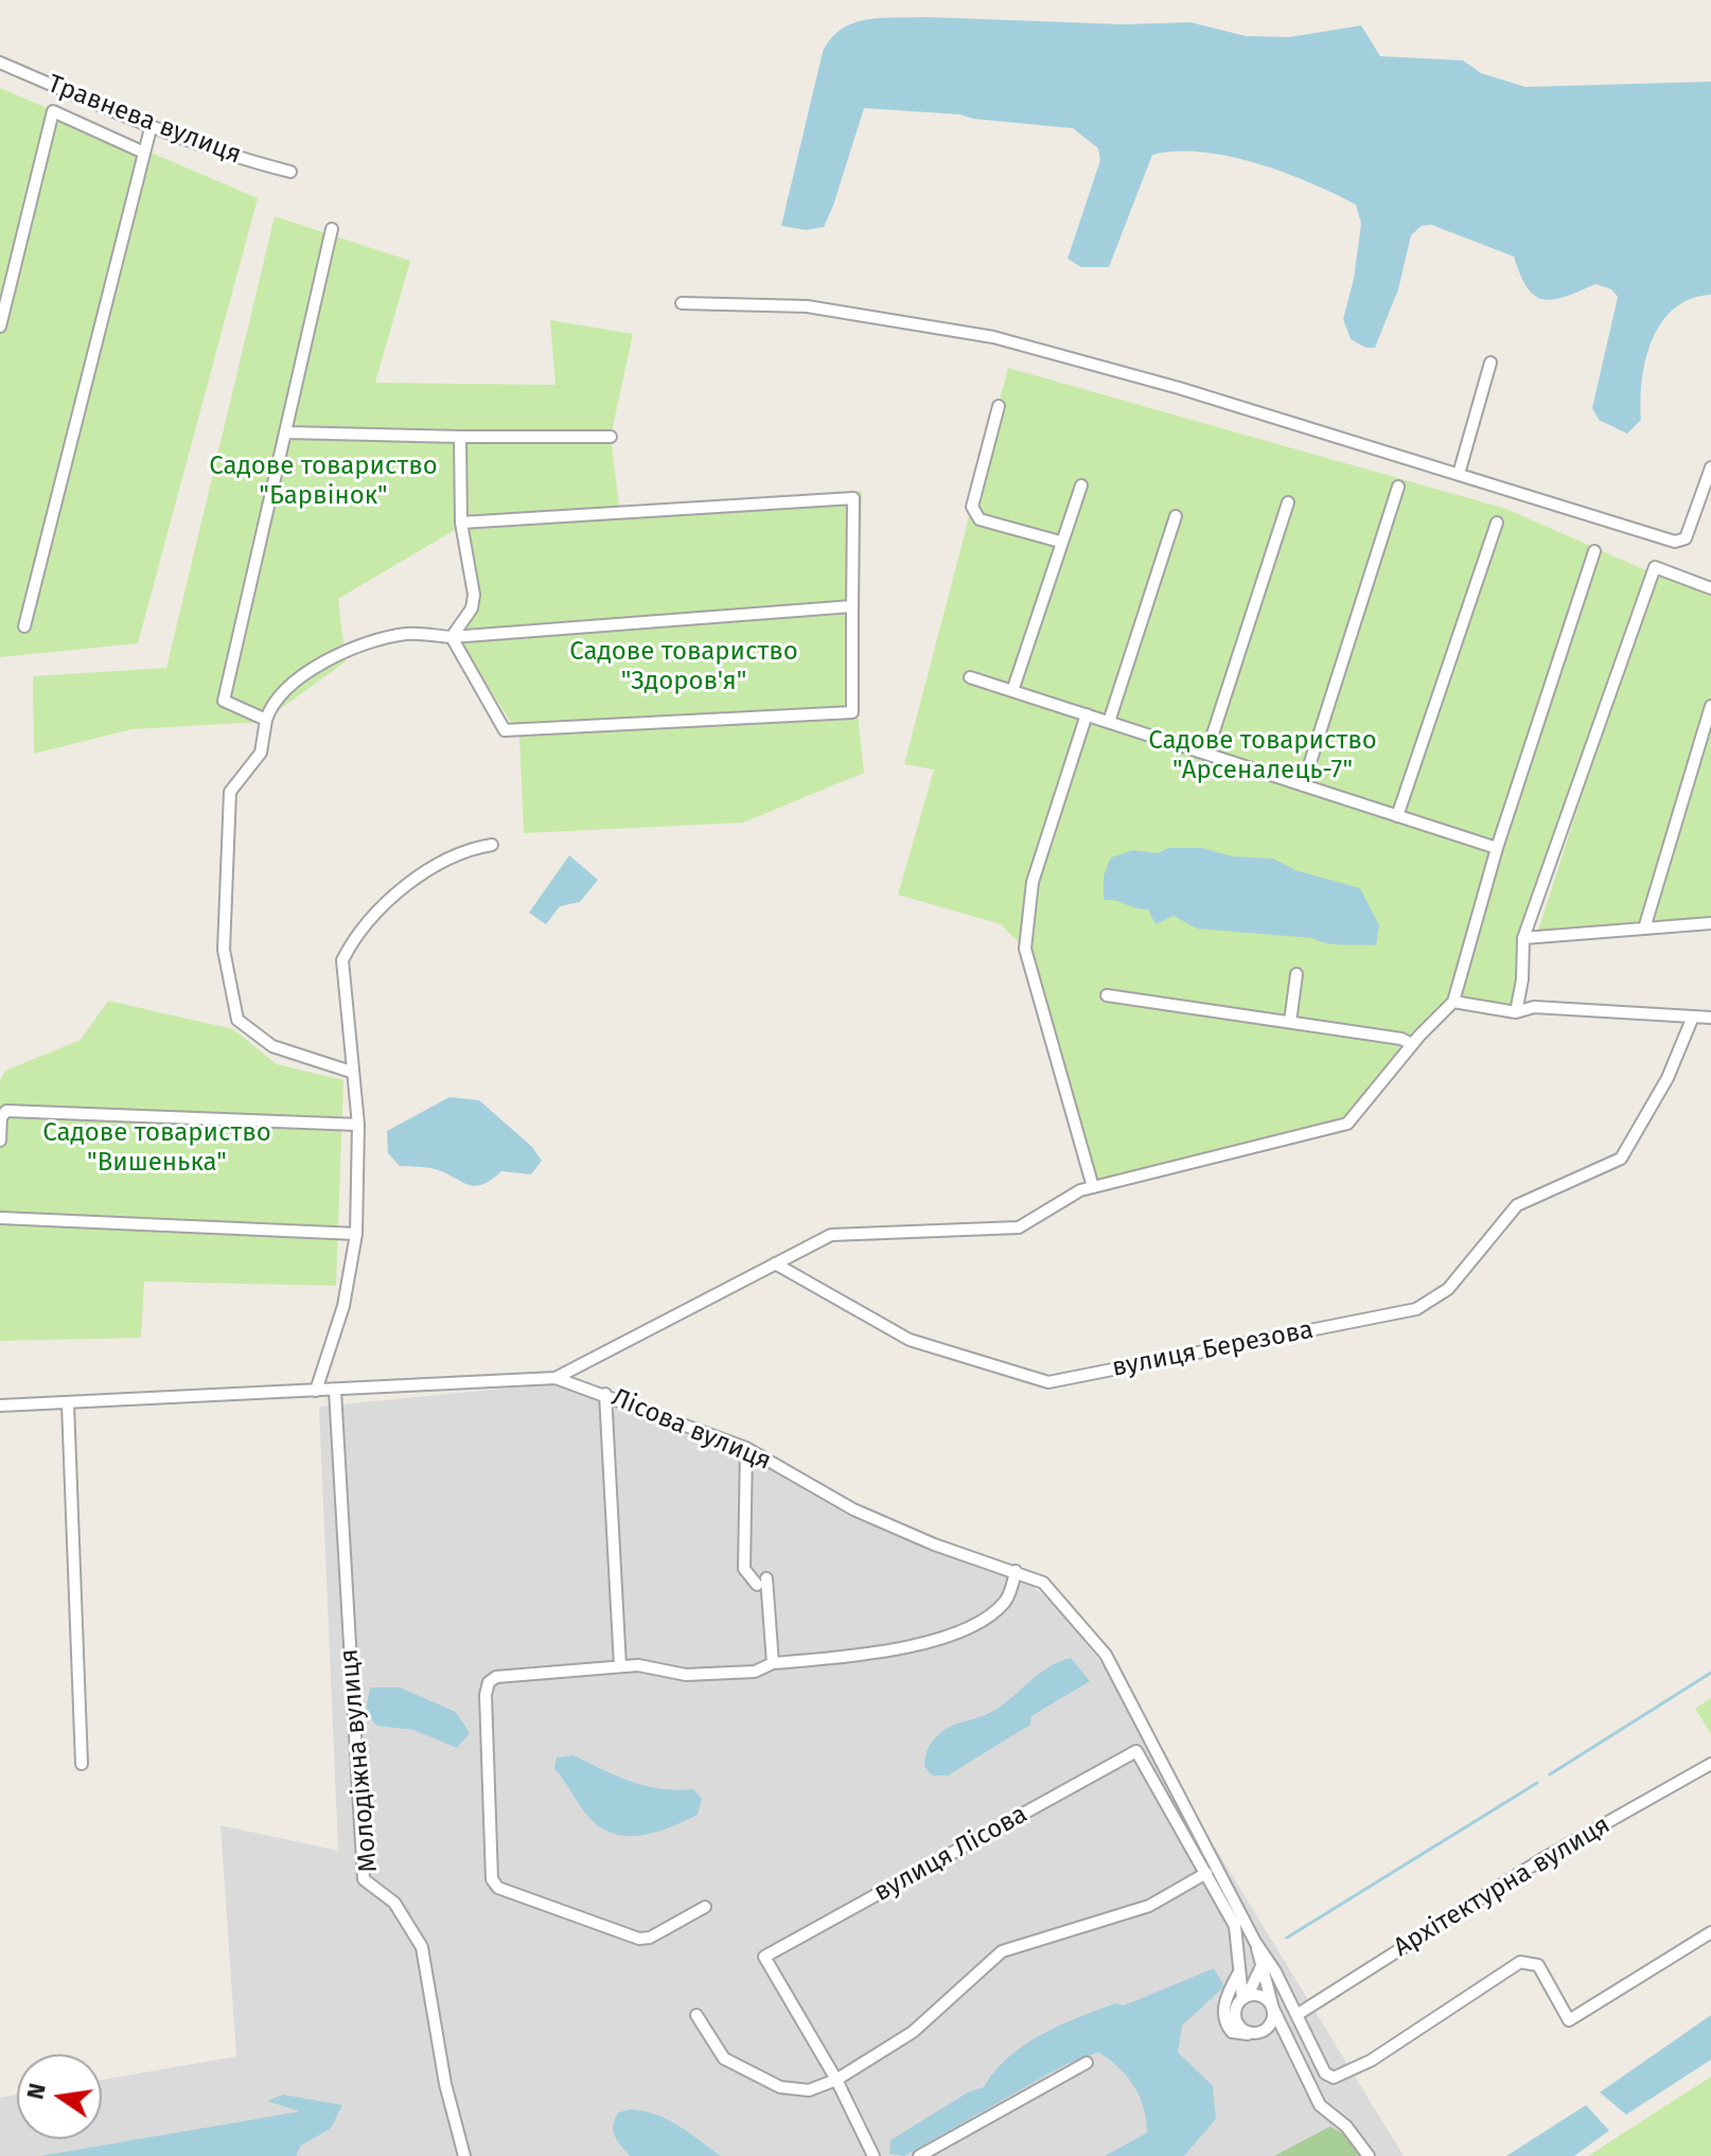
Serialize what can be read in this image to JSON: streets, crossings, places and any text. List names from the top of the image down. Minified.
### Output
{"streets":{"street":["Травнева вулиця","вулиця Березова","Лісова вулиця","Молодіжна вулиця","вулиця Лісова","Архітектурна вулиця"]},"crossings":[["Лісова вулиця","Молодіжна вулиця"]],"parks":["Садове товариство \"Барвінок\"","Садове товариство \"Здоров'я\"","Садове товариство \"Арсеналець-7\"","Садове товариство \"Вишенька\""],"north":"left"}
